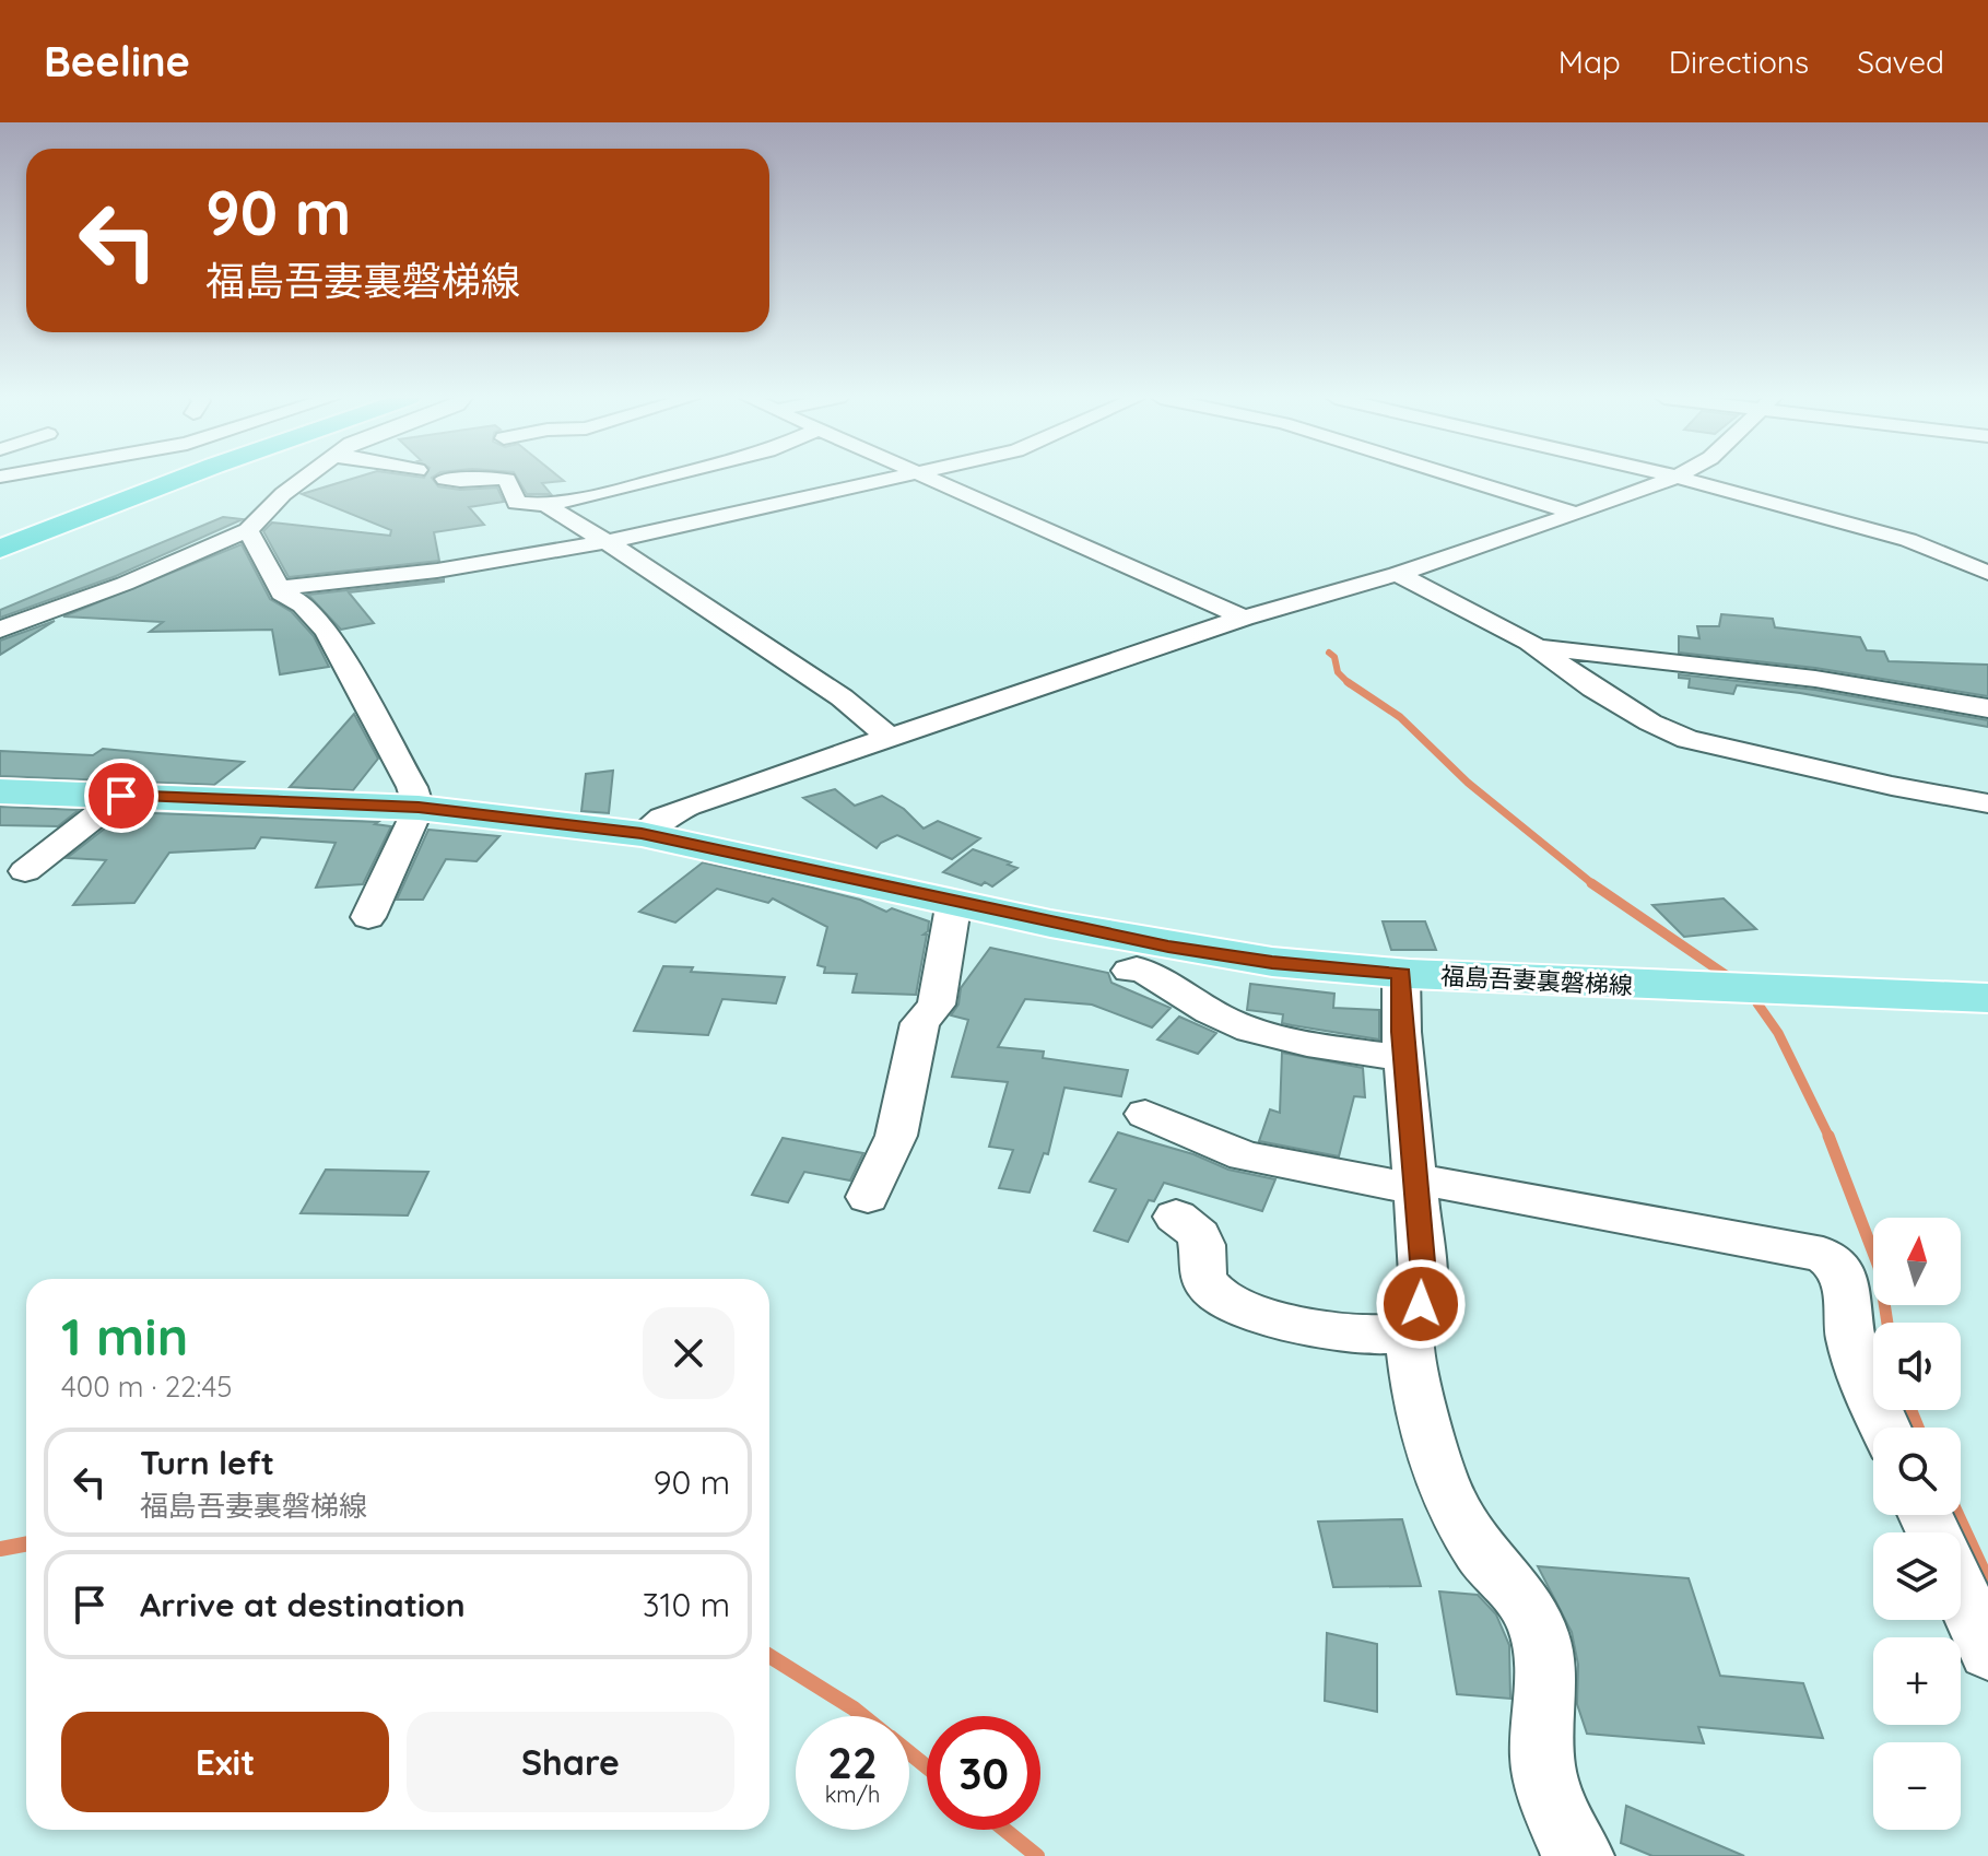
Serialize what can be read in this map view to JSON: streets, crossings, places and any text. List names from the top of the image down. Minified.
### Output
{"streets":{"main road":["福島吾妻裏磐梯線"]},"north":"top","page":{"header":"Beeline","nav":["Map","Directions","Saved"],"turn":["90 m","福島吾妻裏磐梯線"],"map_buttons":["+","−"],"heading":["1 min","400 m · 22:45"],"list":[{"name":"Turn left","note":"福島吾妻裏磐梯線","value":"90 m"},{"name":"Arrive at destination","value":"310 m"}],"buttons":["Exit","Share"],"speed":"22 km/h","limit":"30"}}
